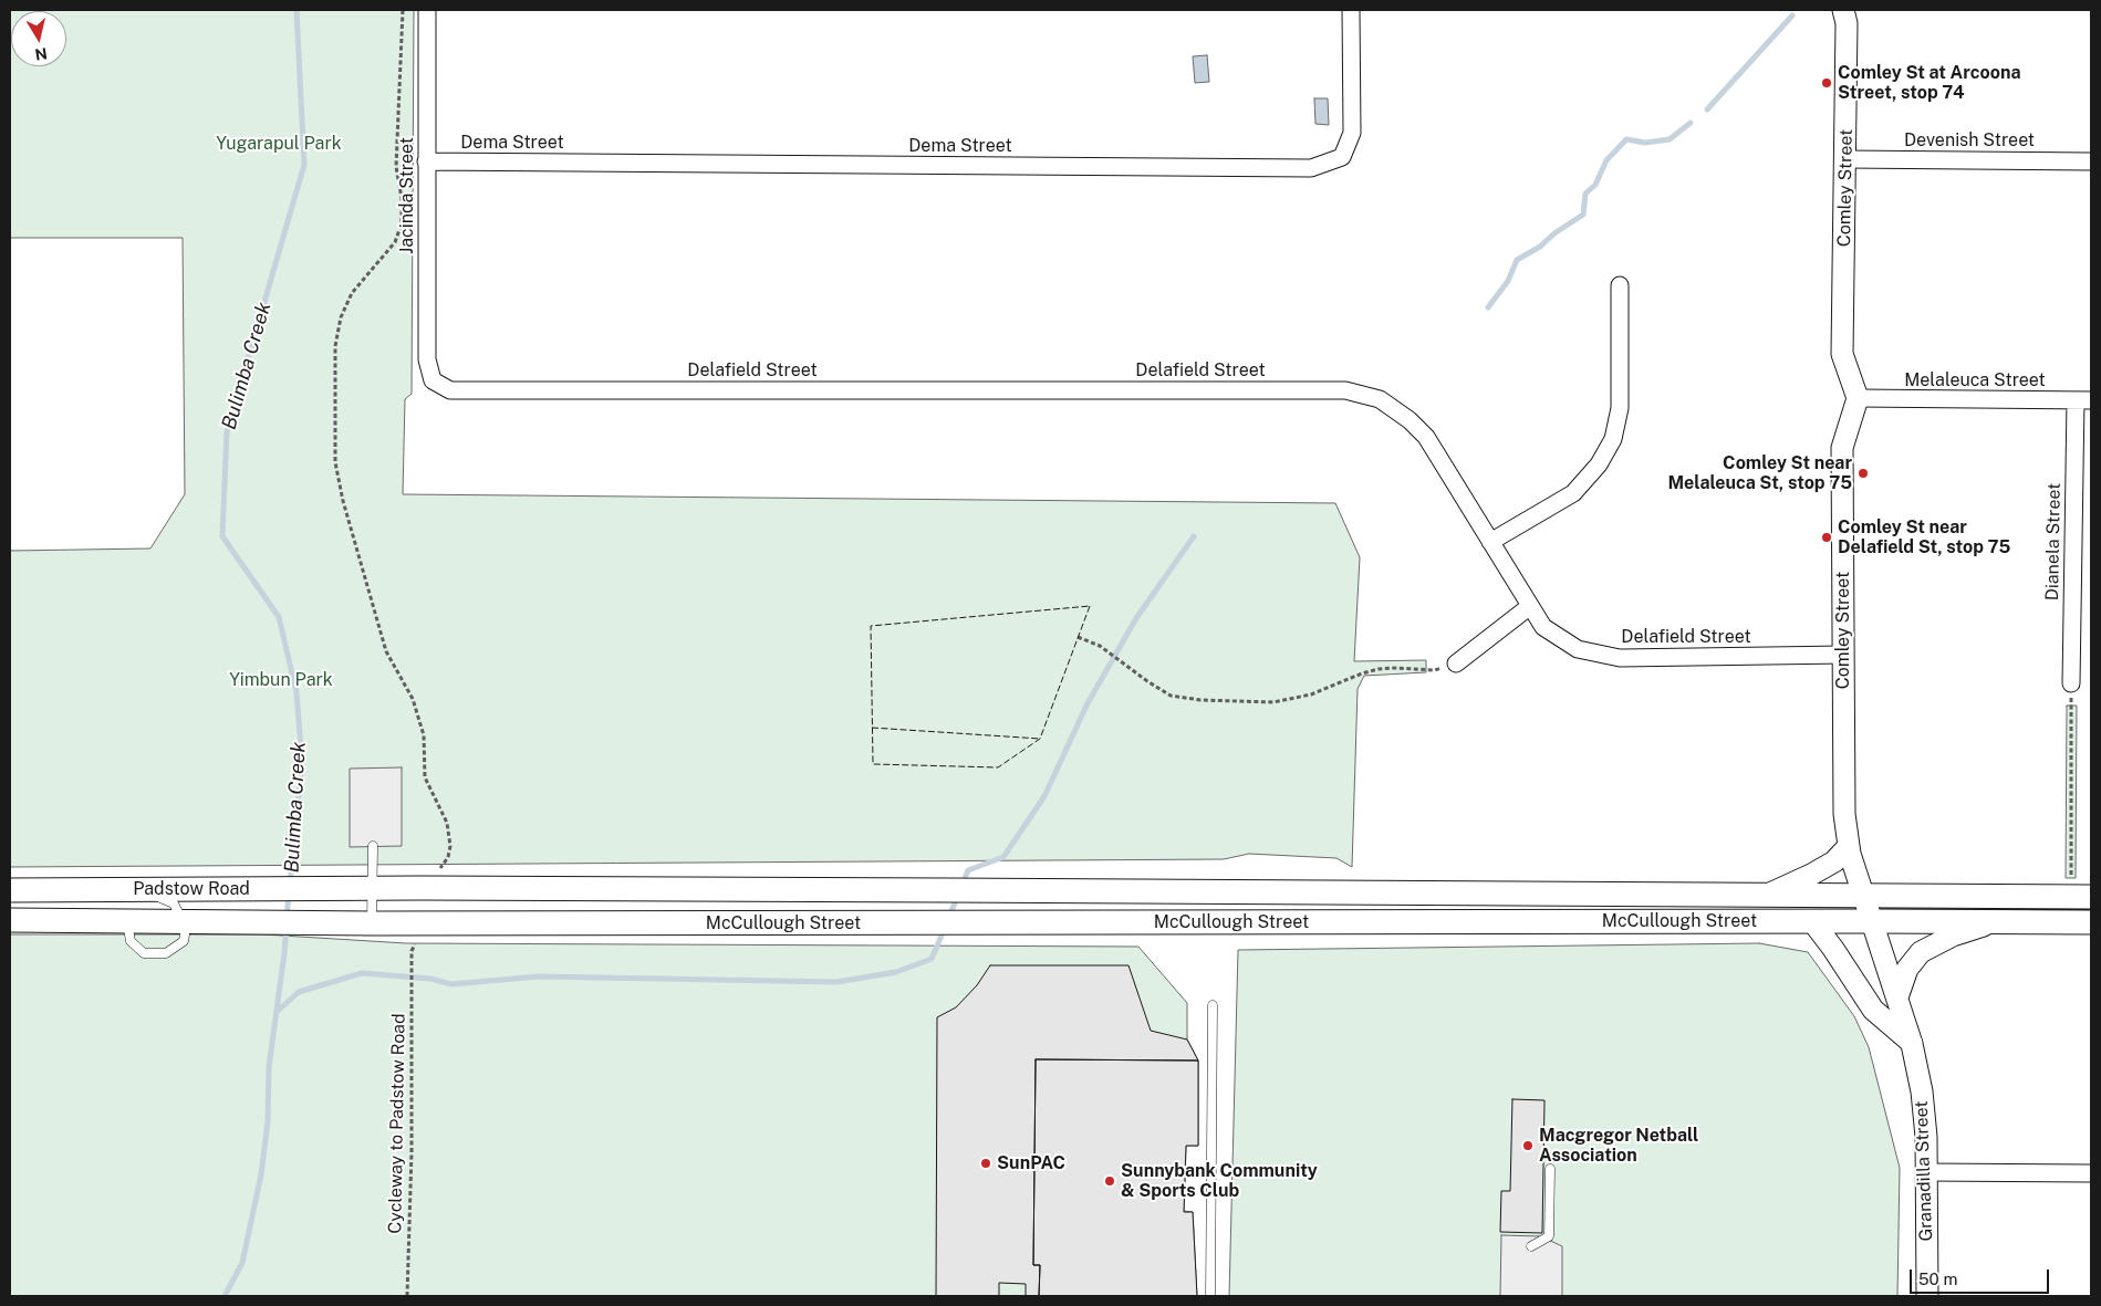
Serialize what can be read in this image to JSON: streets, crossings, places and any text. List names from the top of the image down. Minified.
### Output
{"streets":{"main road":["Padstow Road","McCullough Street"],"street":["Devenish Street","Dema Street","Comley Street","Jacinda Street","Delafield Street","Melaleuca Street","Dianela Street","Granadilla Street"],"path":["Cycleway to Padstow Road"]},"crossings":[["Devenish Street","Comley Street"],["Dema Street","Jacinda Street"],["Comley Street","Delafield Street"],["Comley Street","Melaleuca Street"],["Comley Street","McCullough Street"],["Comley Street","Granadilla Street"],["Jacinda Street","Delafield Street"],["Melaleuca Street","Dianela Street"],["Padstow Road","McCullough Street"],["McCullough Street","Granadilla Street"]],"water":["Bulimba Creek"],"parks":["Yugarapul Park","Yimbun Park"],"places":["Comley St at Arcoona Street, stop 74","Comley St near Melaleuca St, stop 75","Comley St near Delafield St, stop 75","Macgregor Netball Association","SunPAC","Sunnybank Community & Sports Club"],"scale_bar":"50 m","north":"bottom"}
